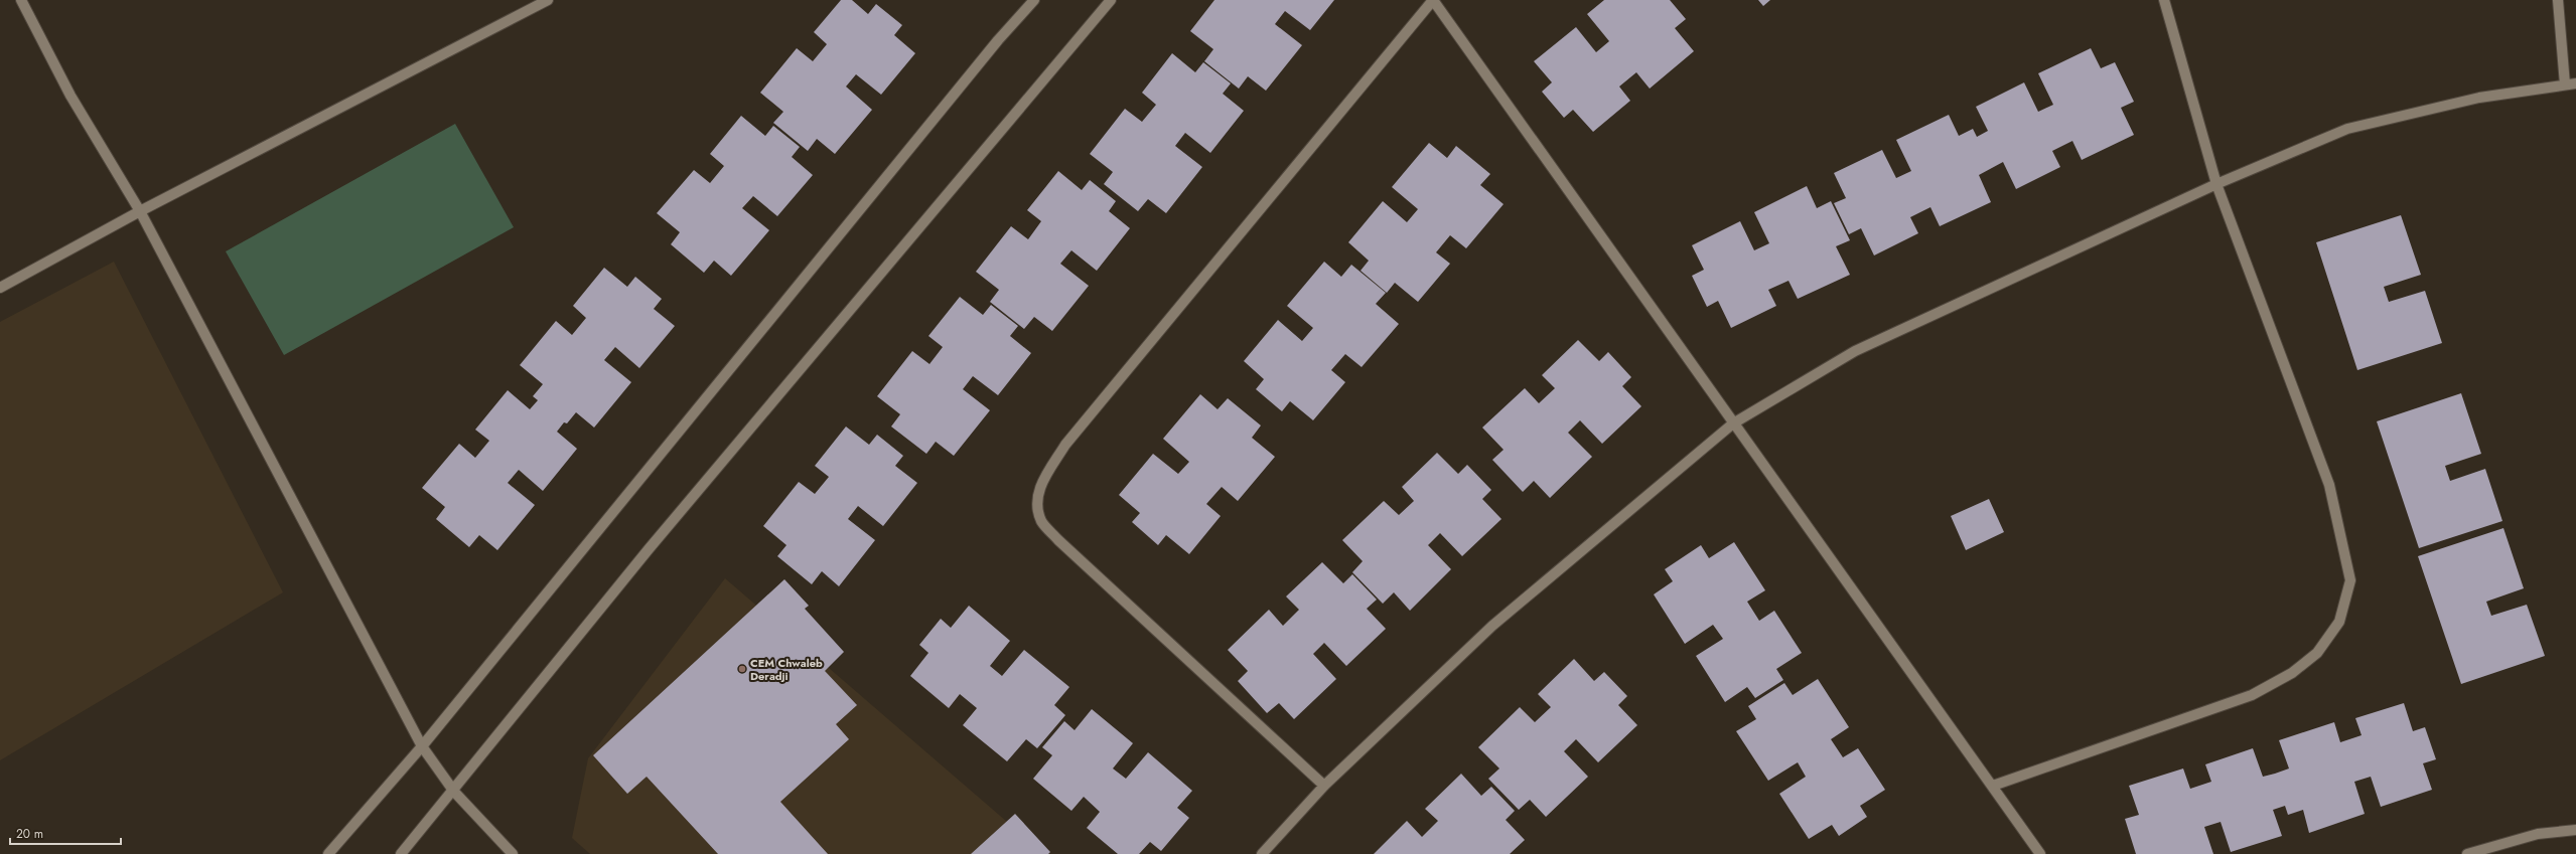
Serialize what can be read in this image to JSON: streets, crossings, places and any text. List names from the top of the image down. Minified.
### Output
{"places":["CEM Chwaleb Deradji"],"scale_bar":"20 m"}
